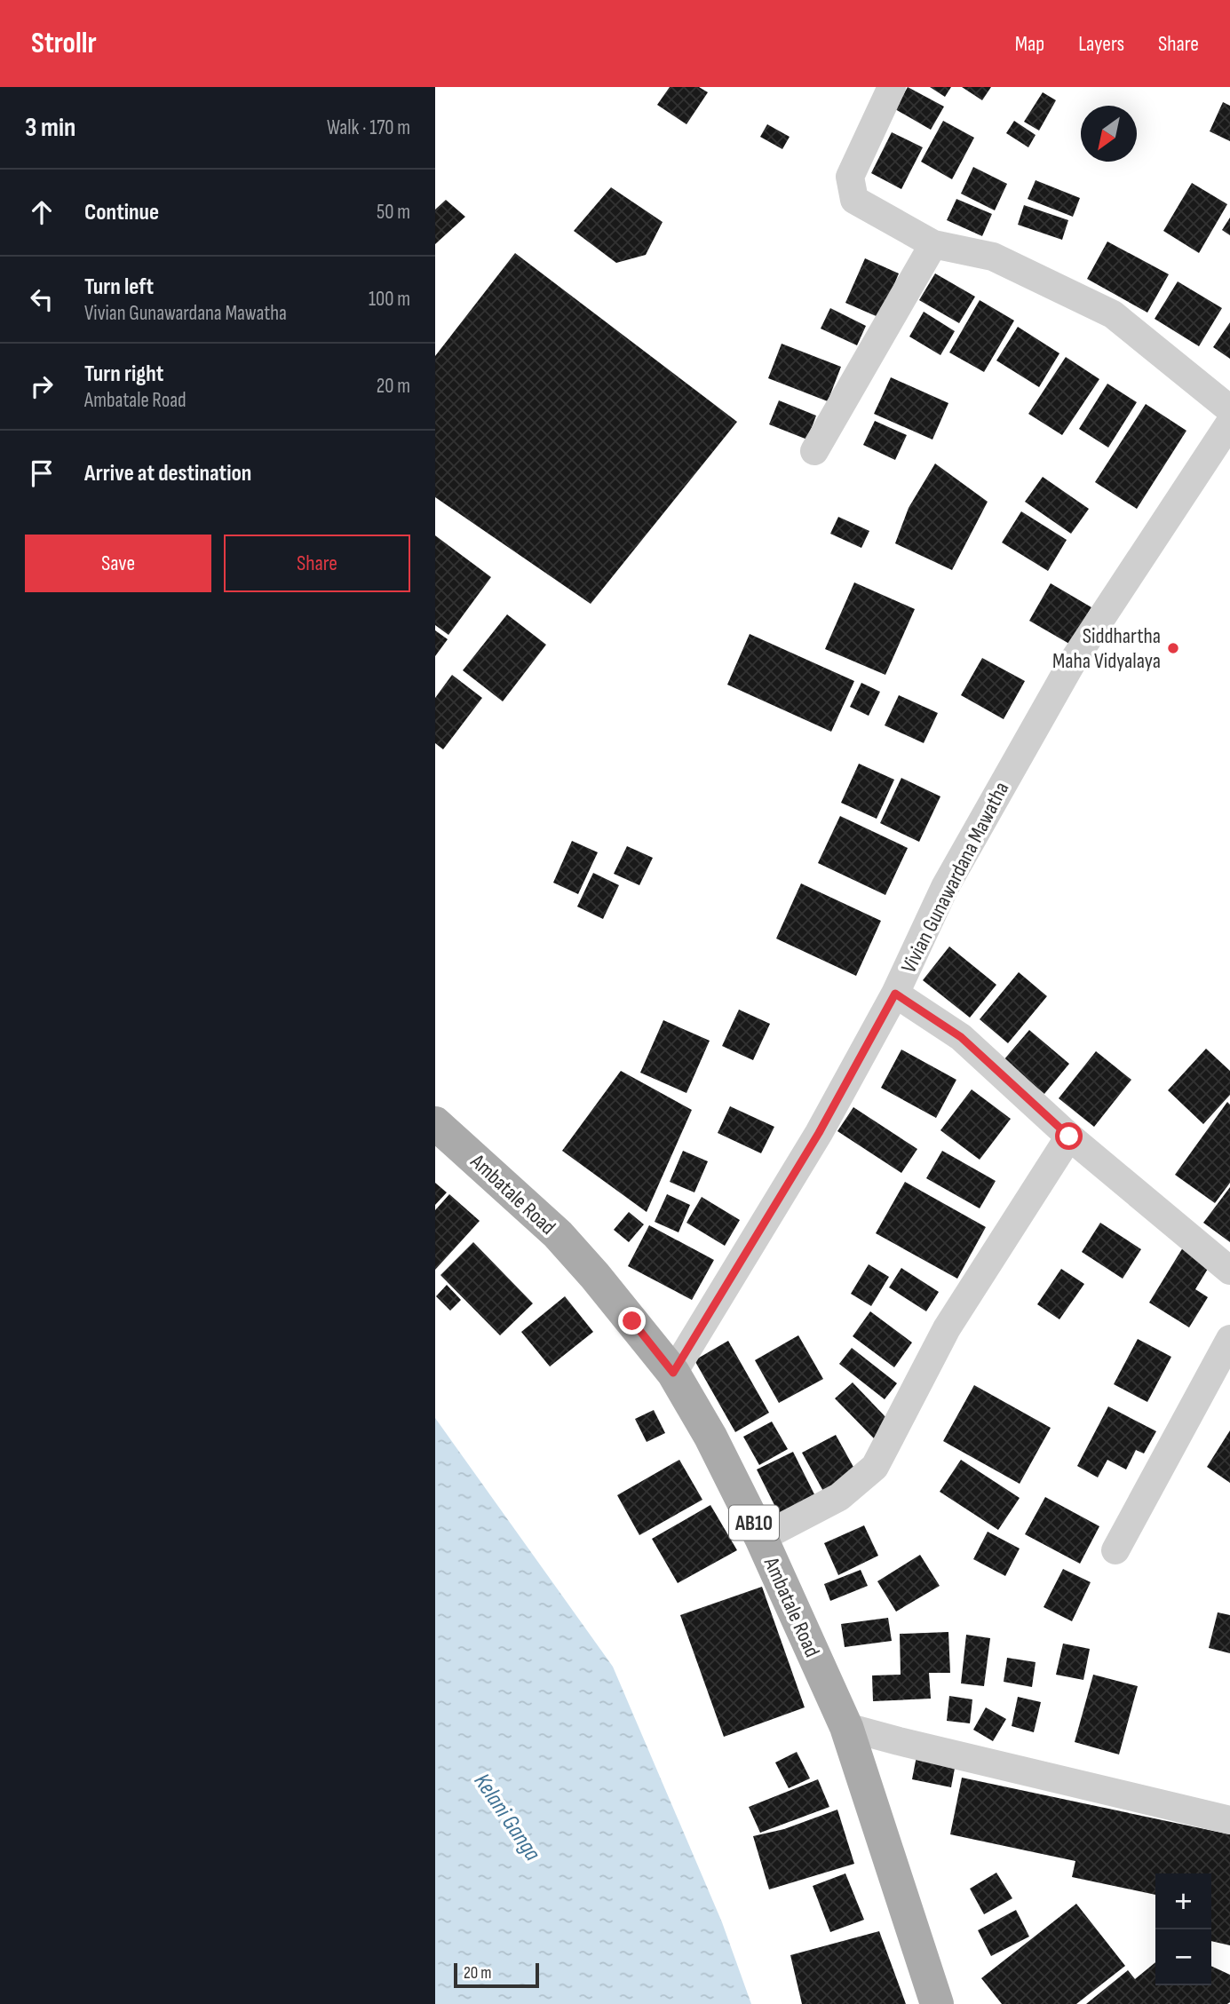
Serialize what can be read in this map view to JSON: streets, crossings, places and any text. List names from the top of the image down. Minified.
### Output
{"streets":{"main road":["Ambatale Road","AB10"],"street":["Vivian Gunawardana Mawatha"]},"crossings":[["Vivian Gunawardana Mawatha","Ambatale Road"]],"water":["Kelani Ganga"],"places":["Siddhartha Maha Vidyalaya"],"scale_bar":"20 m","north":"bottom left","page":{"header":"Strollr","nav":["Map","Layers","Share"],"heading":["3 min","Walk · 170 m"],"list":[["Continue","50 m"],["Turn left","Vivian Gunawardana Mawatha","100 m"],["Turn right","Ambatale Road","20 m"],"Arrive at destination"],"buttons":["Save","Share"],"map_buttons":["+","−"],"scale":"20 m"}}
